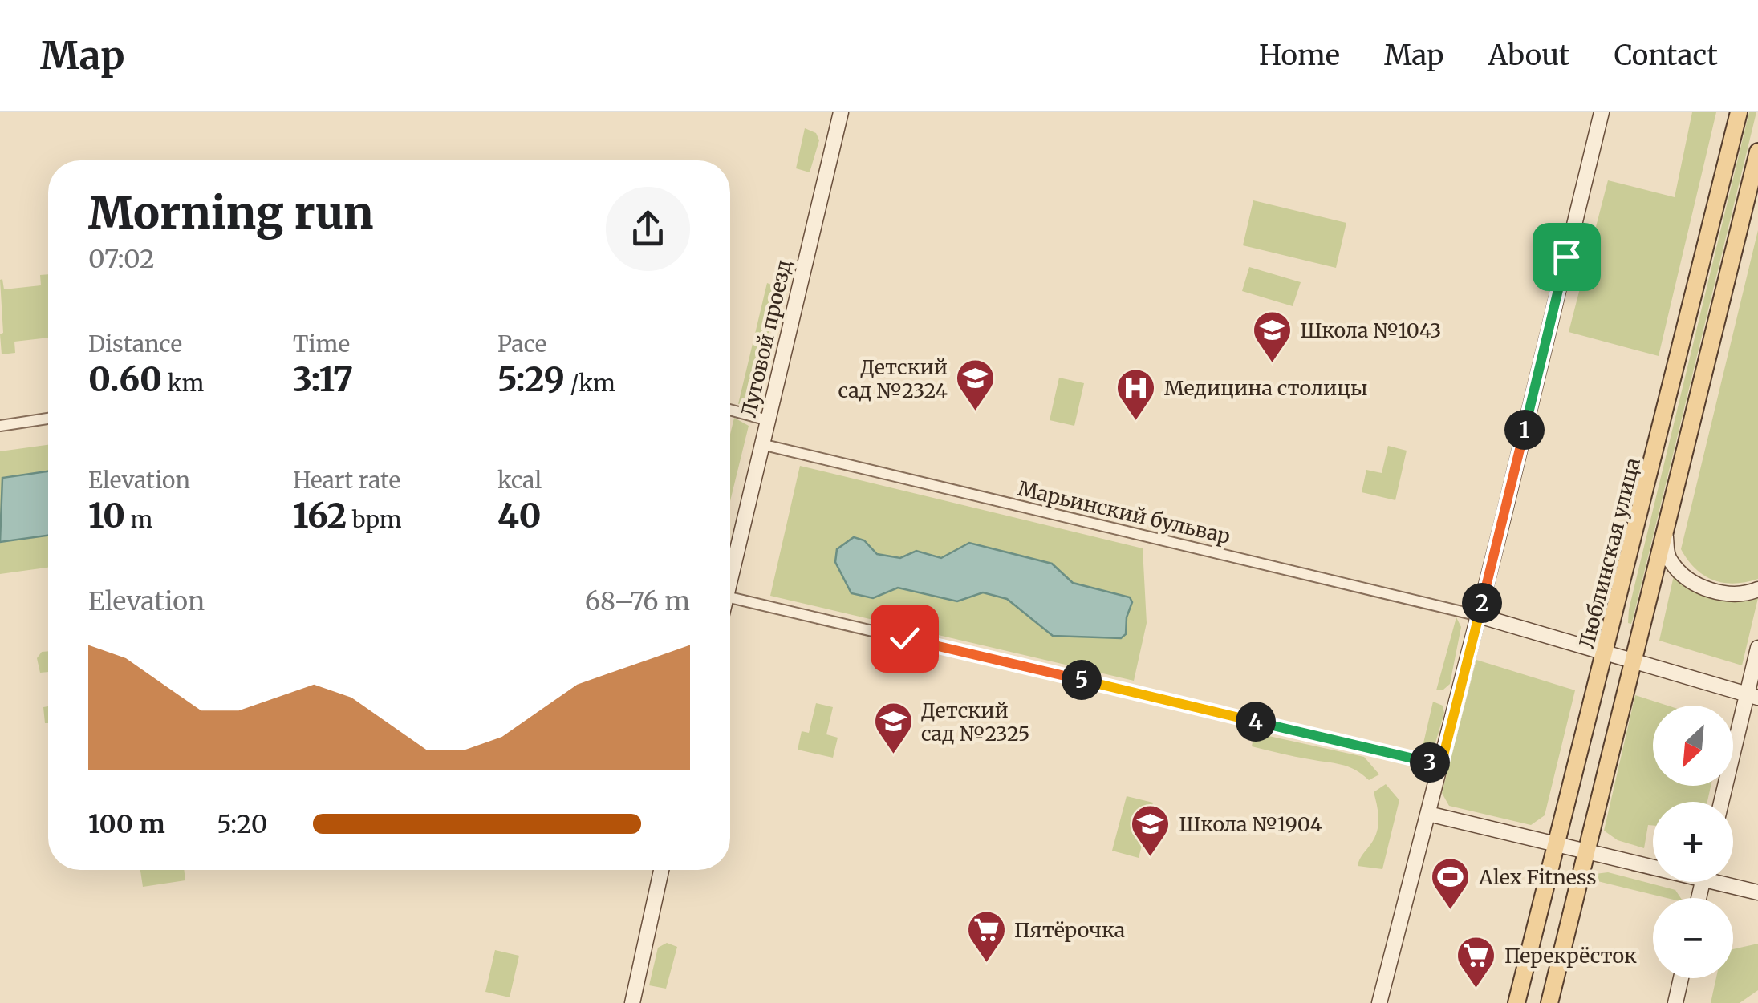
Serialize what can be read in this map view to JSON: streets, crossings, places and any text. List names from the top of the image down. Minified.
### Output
{"streets":{"main road":["Люблинская улица"],"street":["Луговой проезд","Марьинский бульвар"]},"crossings":[["Луговой проезд","Марьинский бульвар"]],"places":{"school or university":["Школа №1043","Детский сад №2324","Детский сад №2325","Школа №1904"],"hospital":["Медицина столицы"],"sports":["Alex Fitness"],"supermarket":["Пятёрочка","Перекрёсток"]},"north":"bottom left","page":{"header":"Map","nav":["Home","Map","About","Contact"],"heading":["Morning run","07:02"],"stats":[["Distance","0.60 km"],["Time","3:17"],["Pace","5:29 /km"],["Elevation","10 m"],["Heart rate","162 bpm"],["kcal","40"]],"pins":["1","2","5","4","3"],"chart":["Elevation","68–76 m"],"map_buttons":["+","−"],"list":[{"name":"100 m","note":"5:20"}]}}
